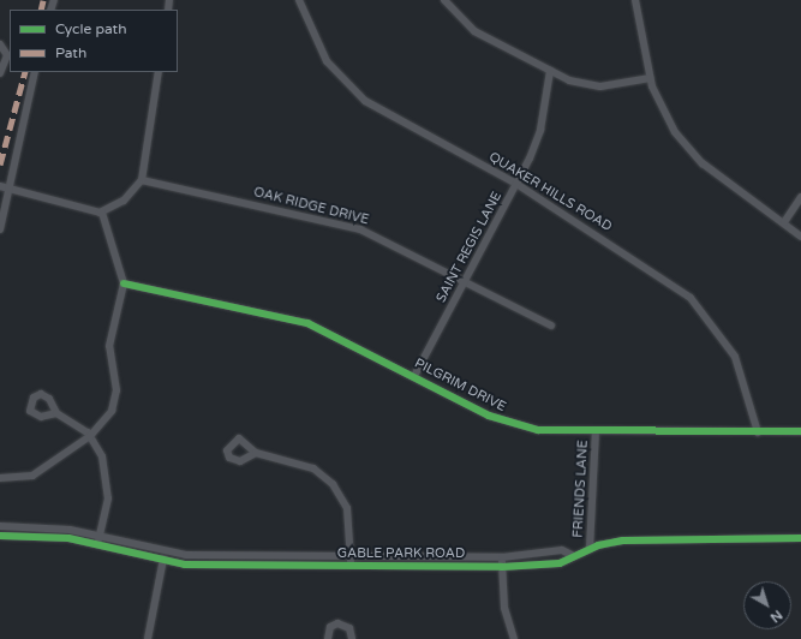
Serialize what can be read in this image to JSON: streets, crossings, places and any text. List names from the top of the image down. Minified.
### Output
{"streets":{"street":["QUAKER HILLS ROAD","OAK RIDGE DRIVE","SAINT REGIS LANE","PILGRIM DRIVE","FRIENDS LANE","GABLE PARK ROAD"]},"crossings":[["QUAKER HILLS ROAD","SAINT REGIS LANE"],["QUAKER HILLS ROAD","PILGRIM DRIVE"],["OAK RIDGE DRIVE","SAINT REGIS LANE"],["SAINT REGIS LANE","PILGRIM DRIVE"],["PILGRIM DRIVE","FRIENDS LANE"],["FRIENDS LANE","GABLE PARK ROAD"]],"legend":["Cycle path","Path"],"north":"bottom right"}
